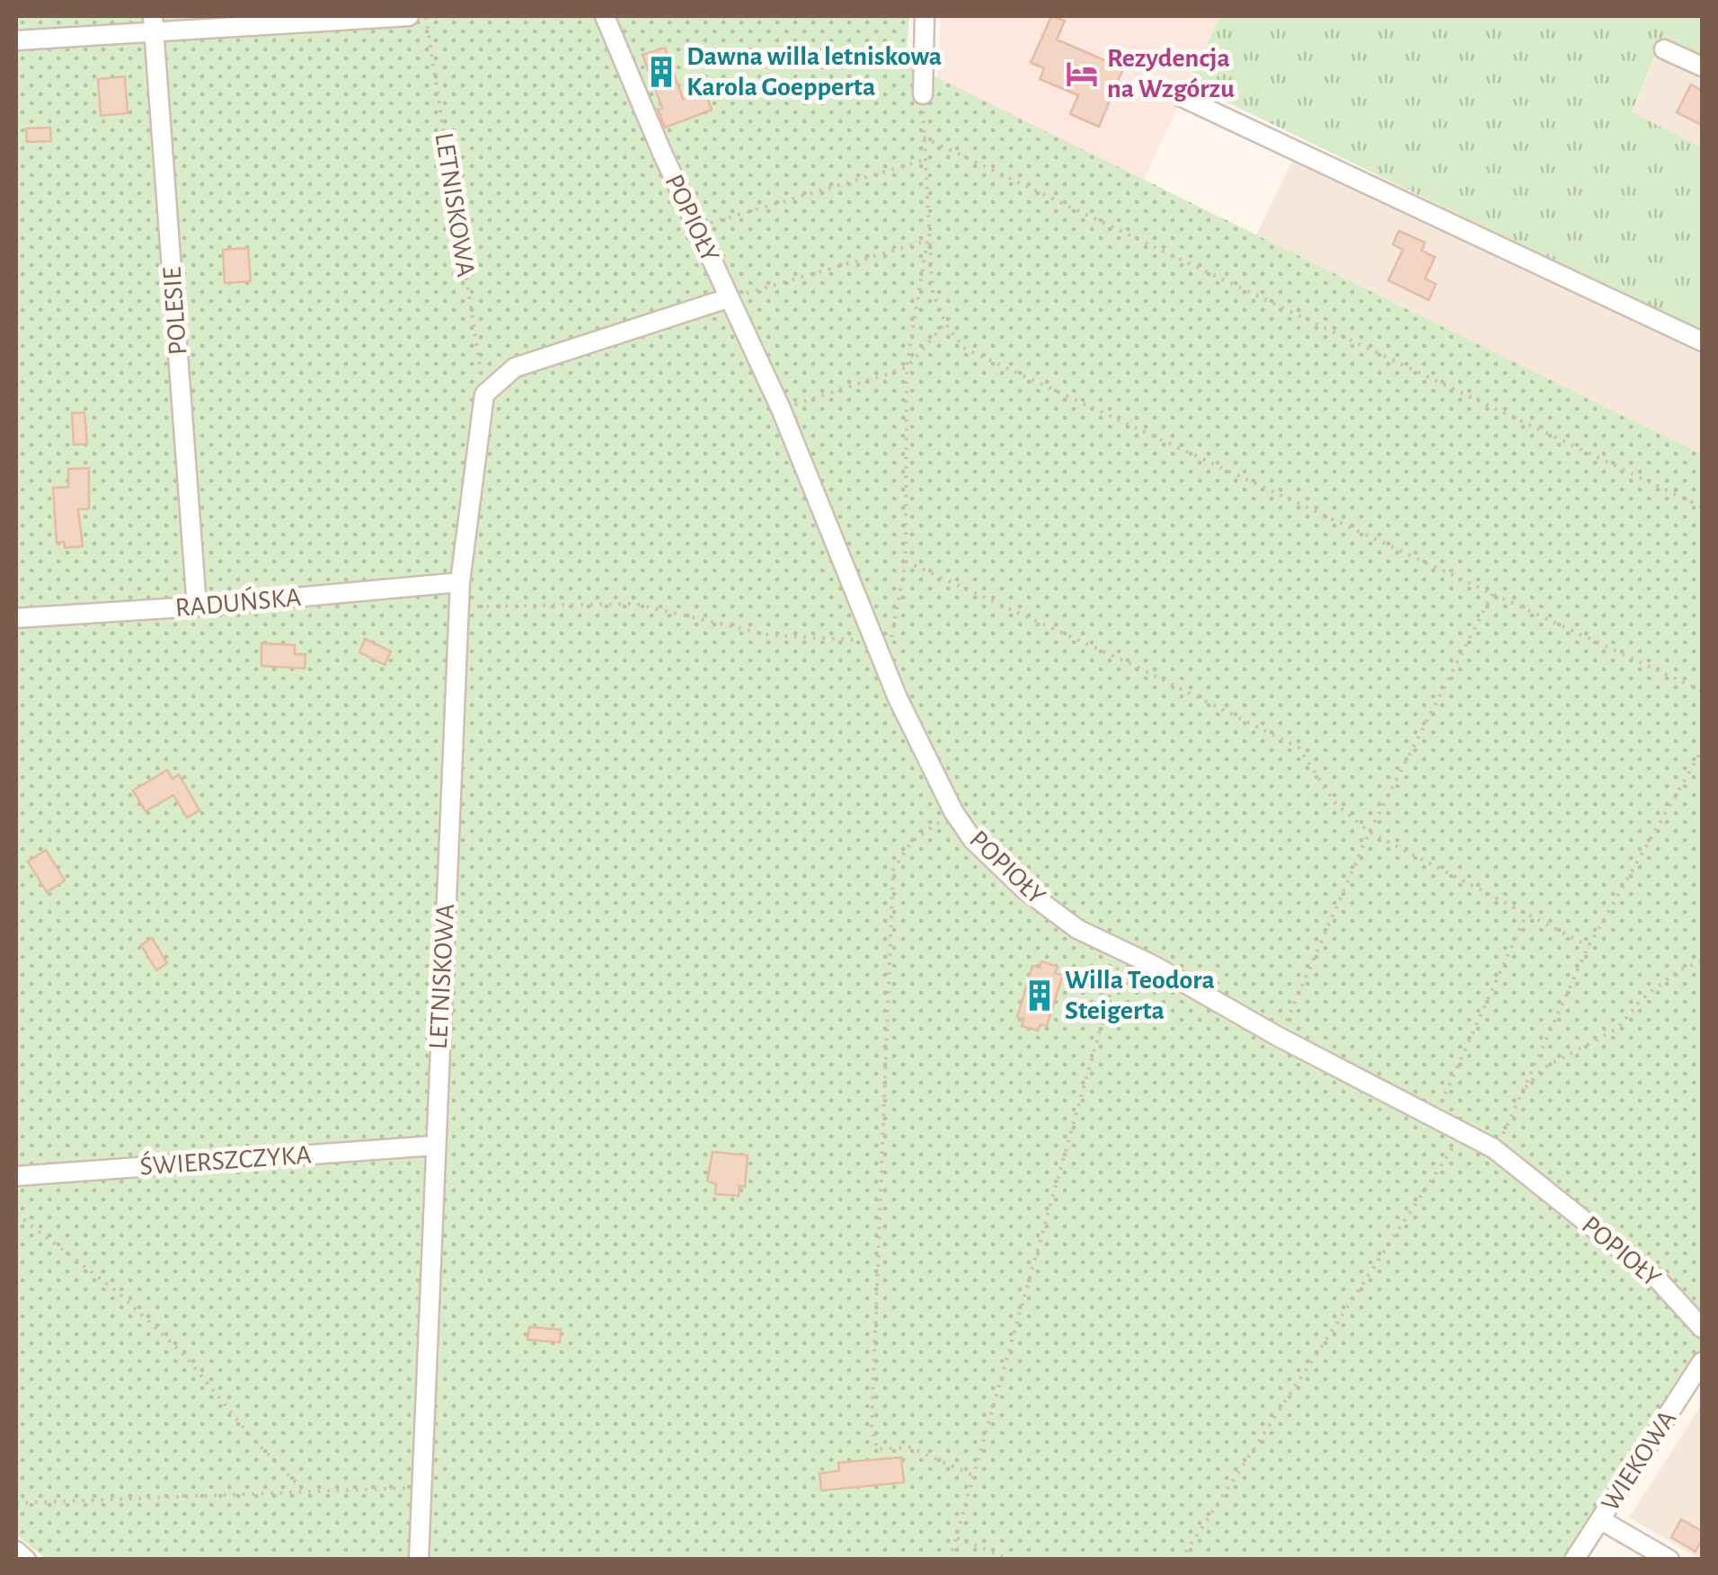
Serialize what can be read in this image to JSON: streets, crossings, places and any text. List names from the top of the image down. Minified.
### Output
{"streets":{"street":["LETNISKOWA","POPIOŁY","POLESIE","RADUŃSKA","ŚWIERSZCZYKA","WIEKOWA"]},"crossings":[["LETNISKOWA","RADUŃSKA"],["LETNISKOWA","ŚWIERSZCZYKA"],["POLESIE","RADUŃSKA"]],"places":{"building":["Dawna willa letniskowa Karola Goepperta","Willa Teodora Steigerta"],"hotel":["Rezydencja na Wzgórzu"]}}
